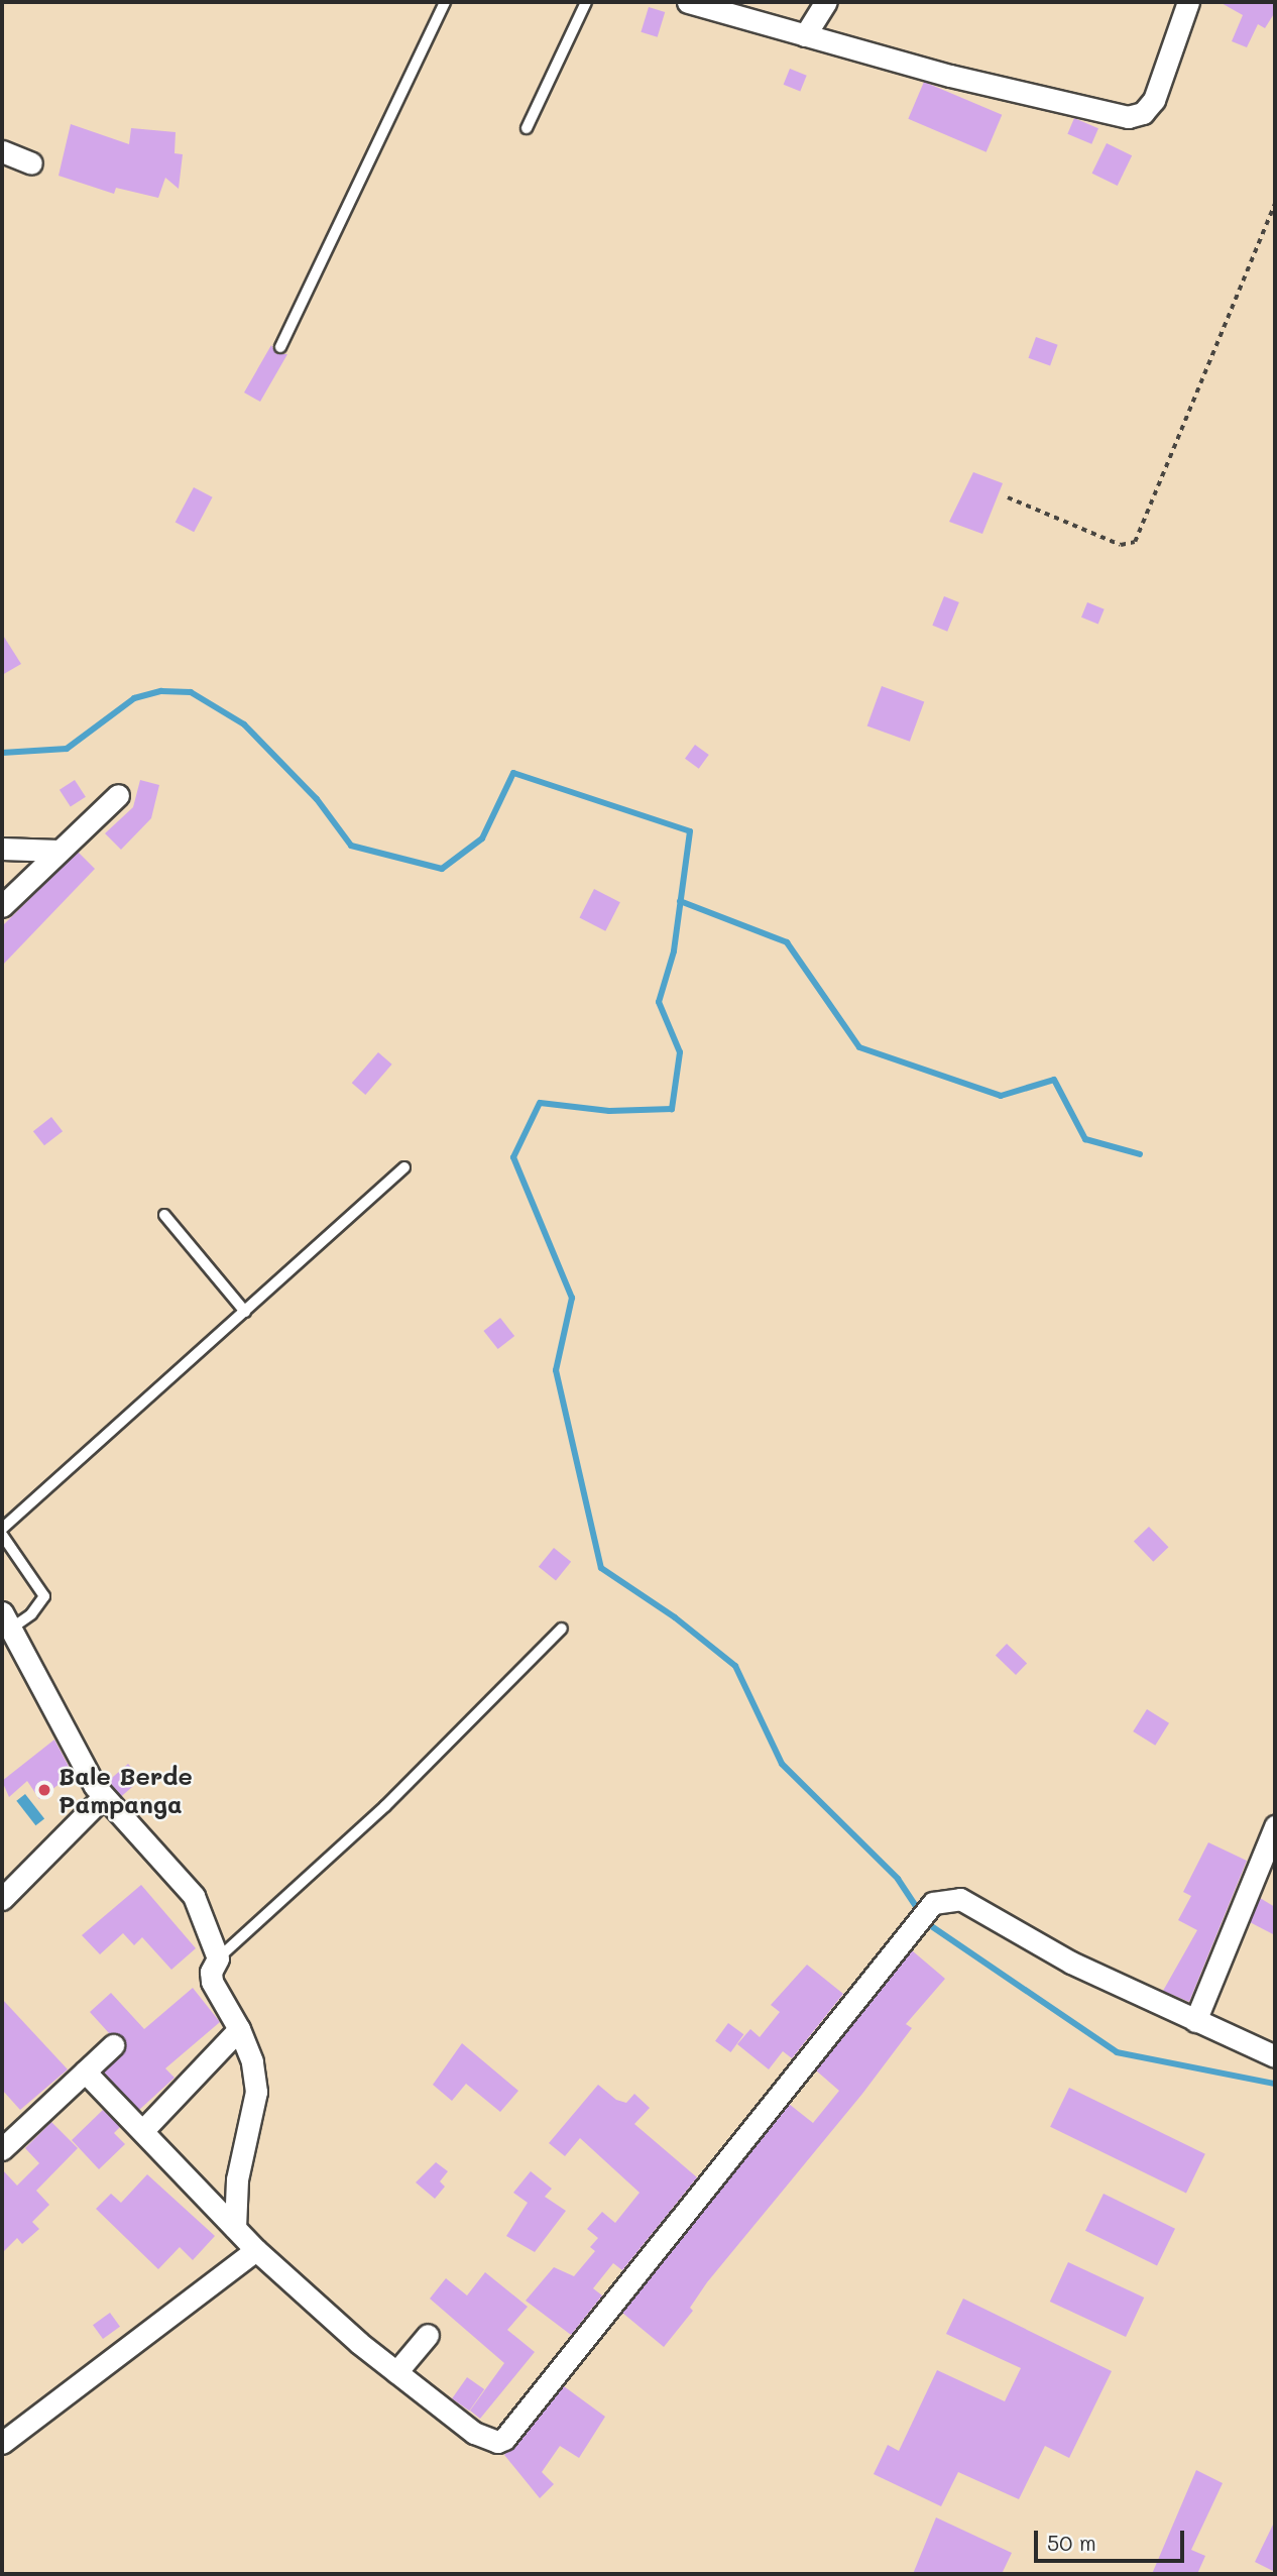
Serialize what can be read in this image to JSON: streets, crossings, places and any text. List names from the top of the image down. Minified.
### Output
{"places":["Bale Berde Pampanga"],"scale_bar":"50 m"}
